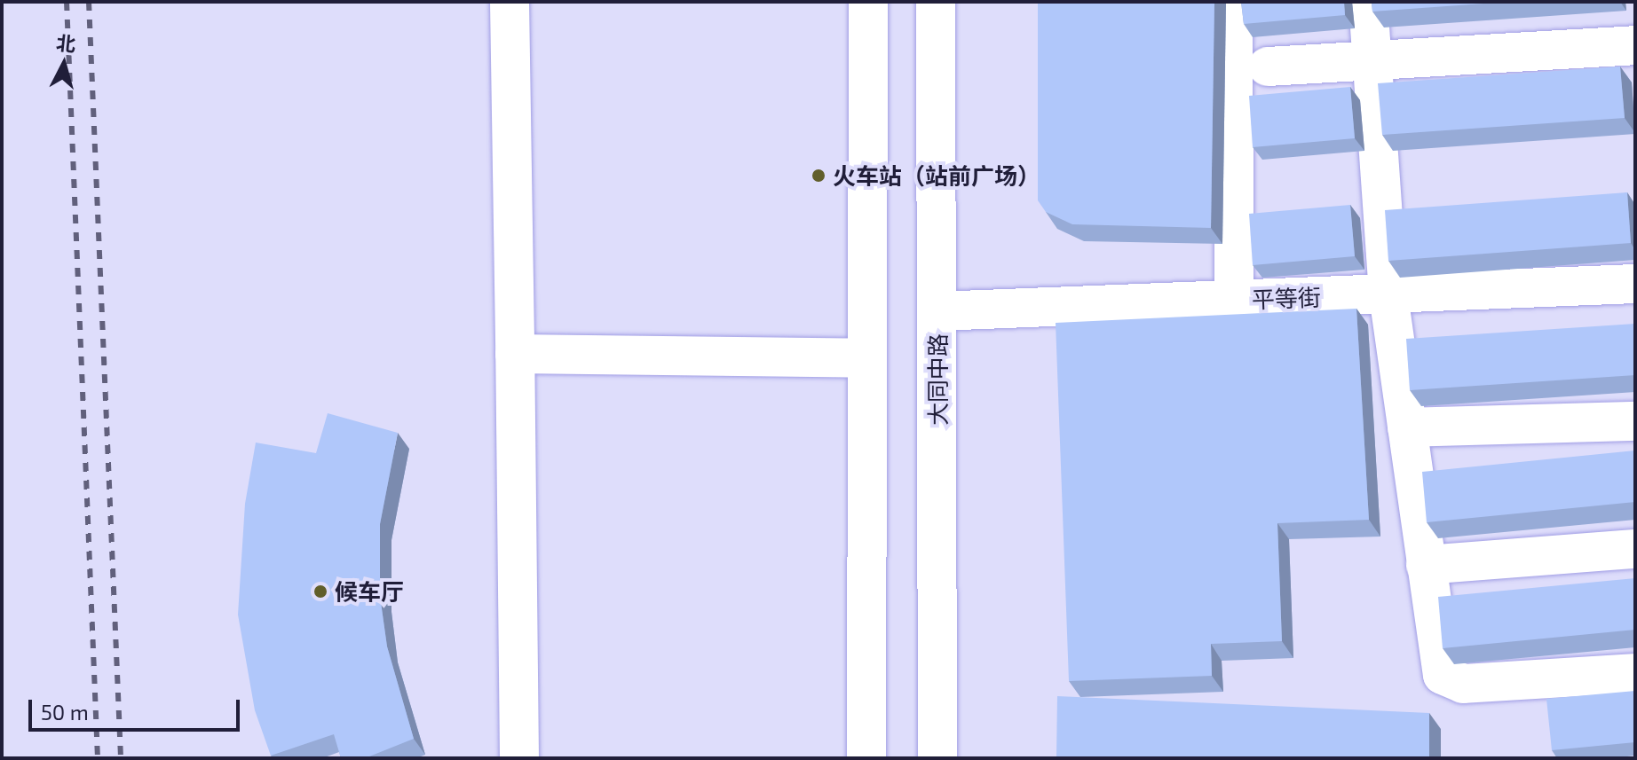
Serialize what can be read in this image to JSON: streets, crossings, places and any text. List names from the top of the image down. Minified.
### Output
{"streets":{"main road":["平等街","大同中路"]},"crossings":[["平等街","大同中路"]],"places":["火车站（站前广场）","候车厅"],"scale_bar":"50 m","north":"top"}
